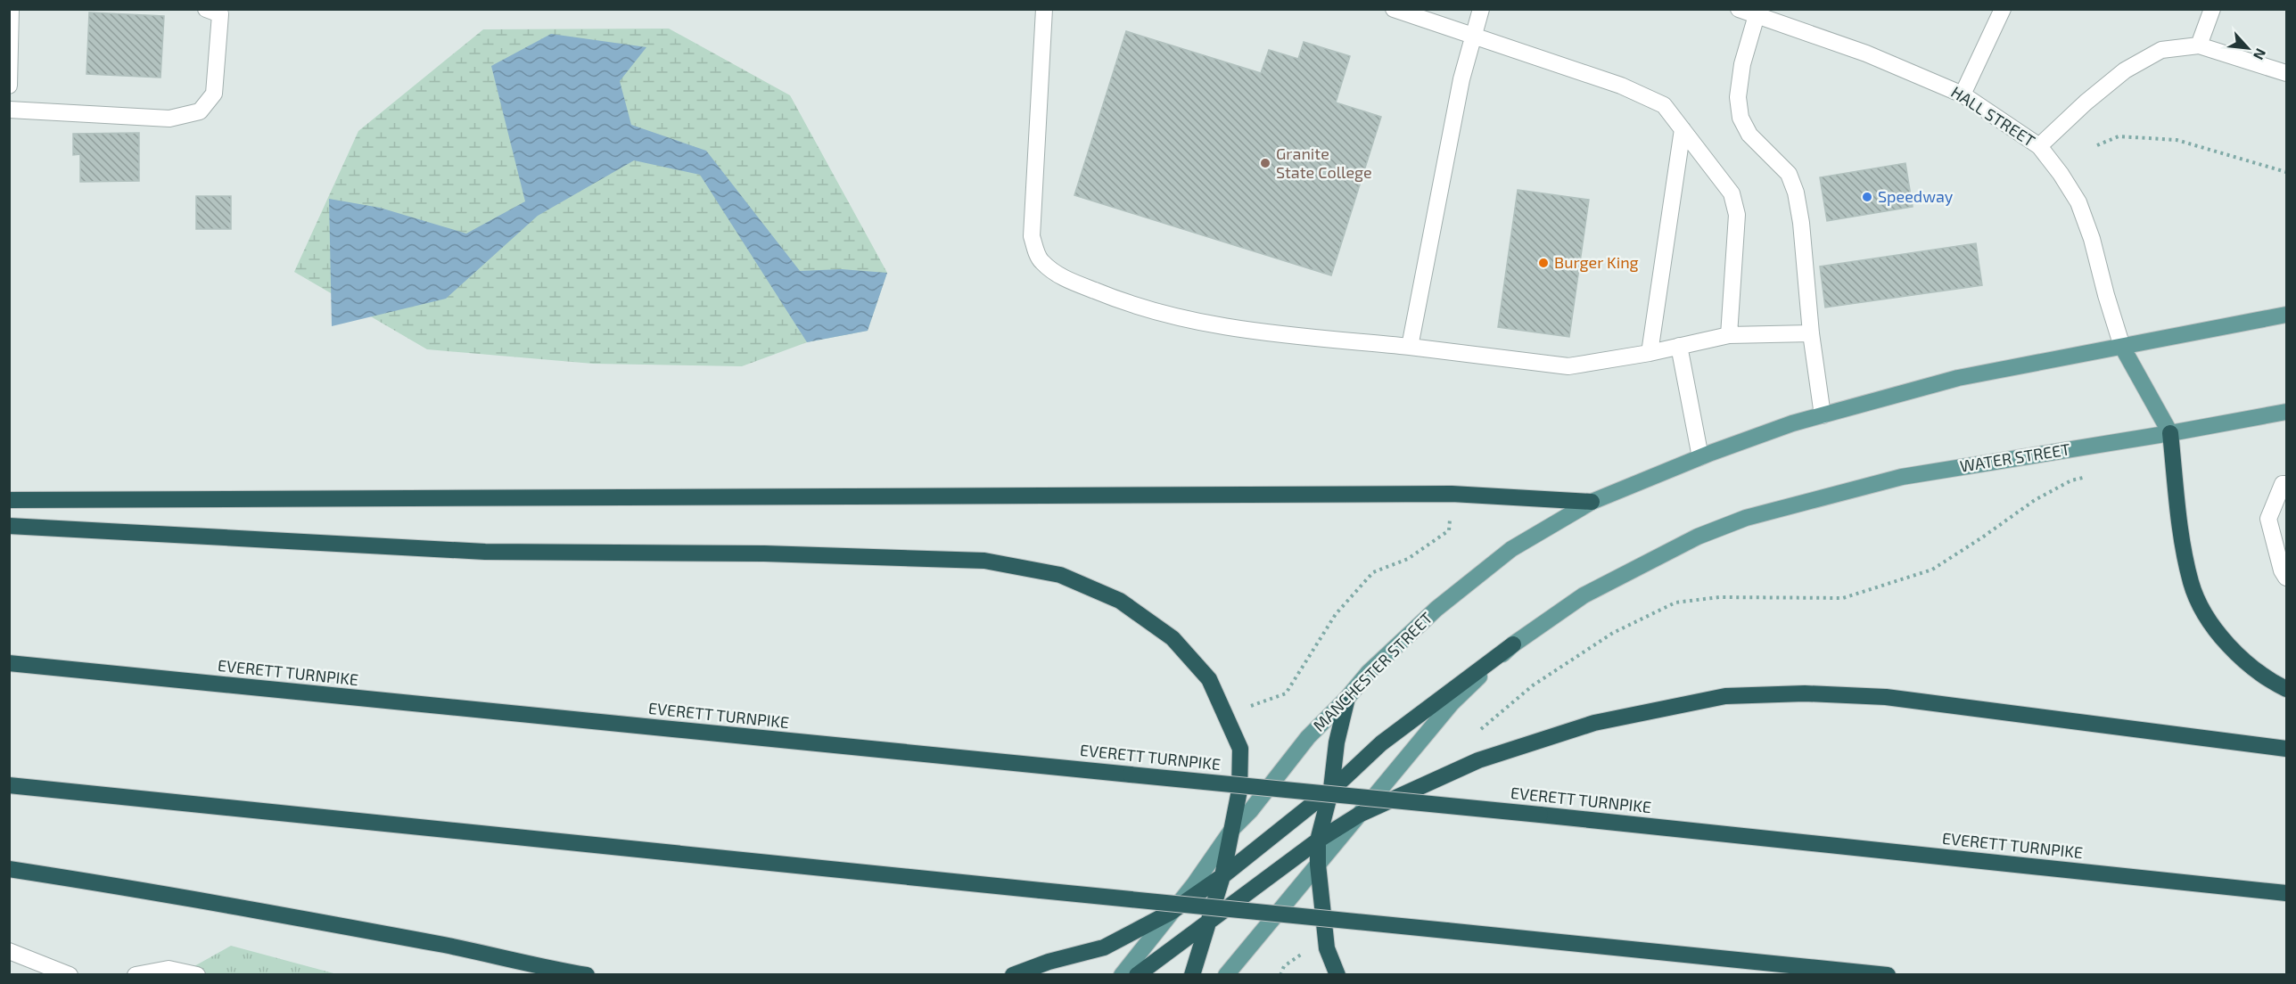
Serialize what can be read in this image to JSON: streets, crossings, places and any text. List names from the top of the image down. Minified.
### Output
{"streets":{"highway":["EVERETT TURNPIKE"],"main road":["HALL STREET","WATER STREET","MANCHESTER STREET"]},"crossings":[["HALL STREET","WATER STREET"]],"places":["Granite State College","Speedway","Burger King"],"north":"bottom right"}
